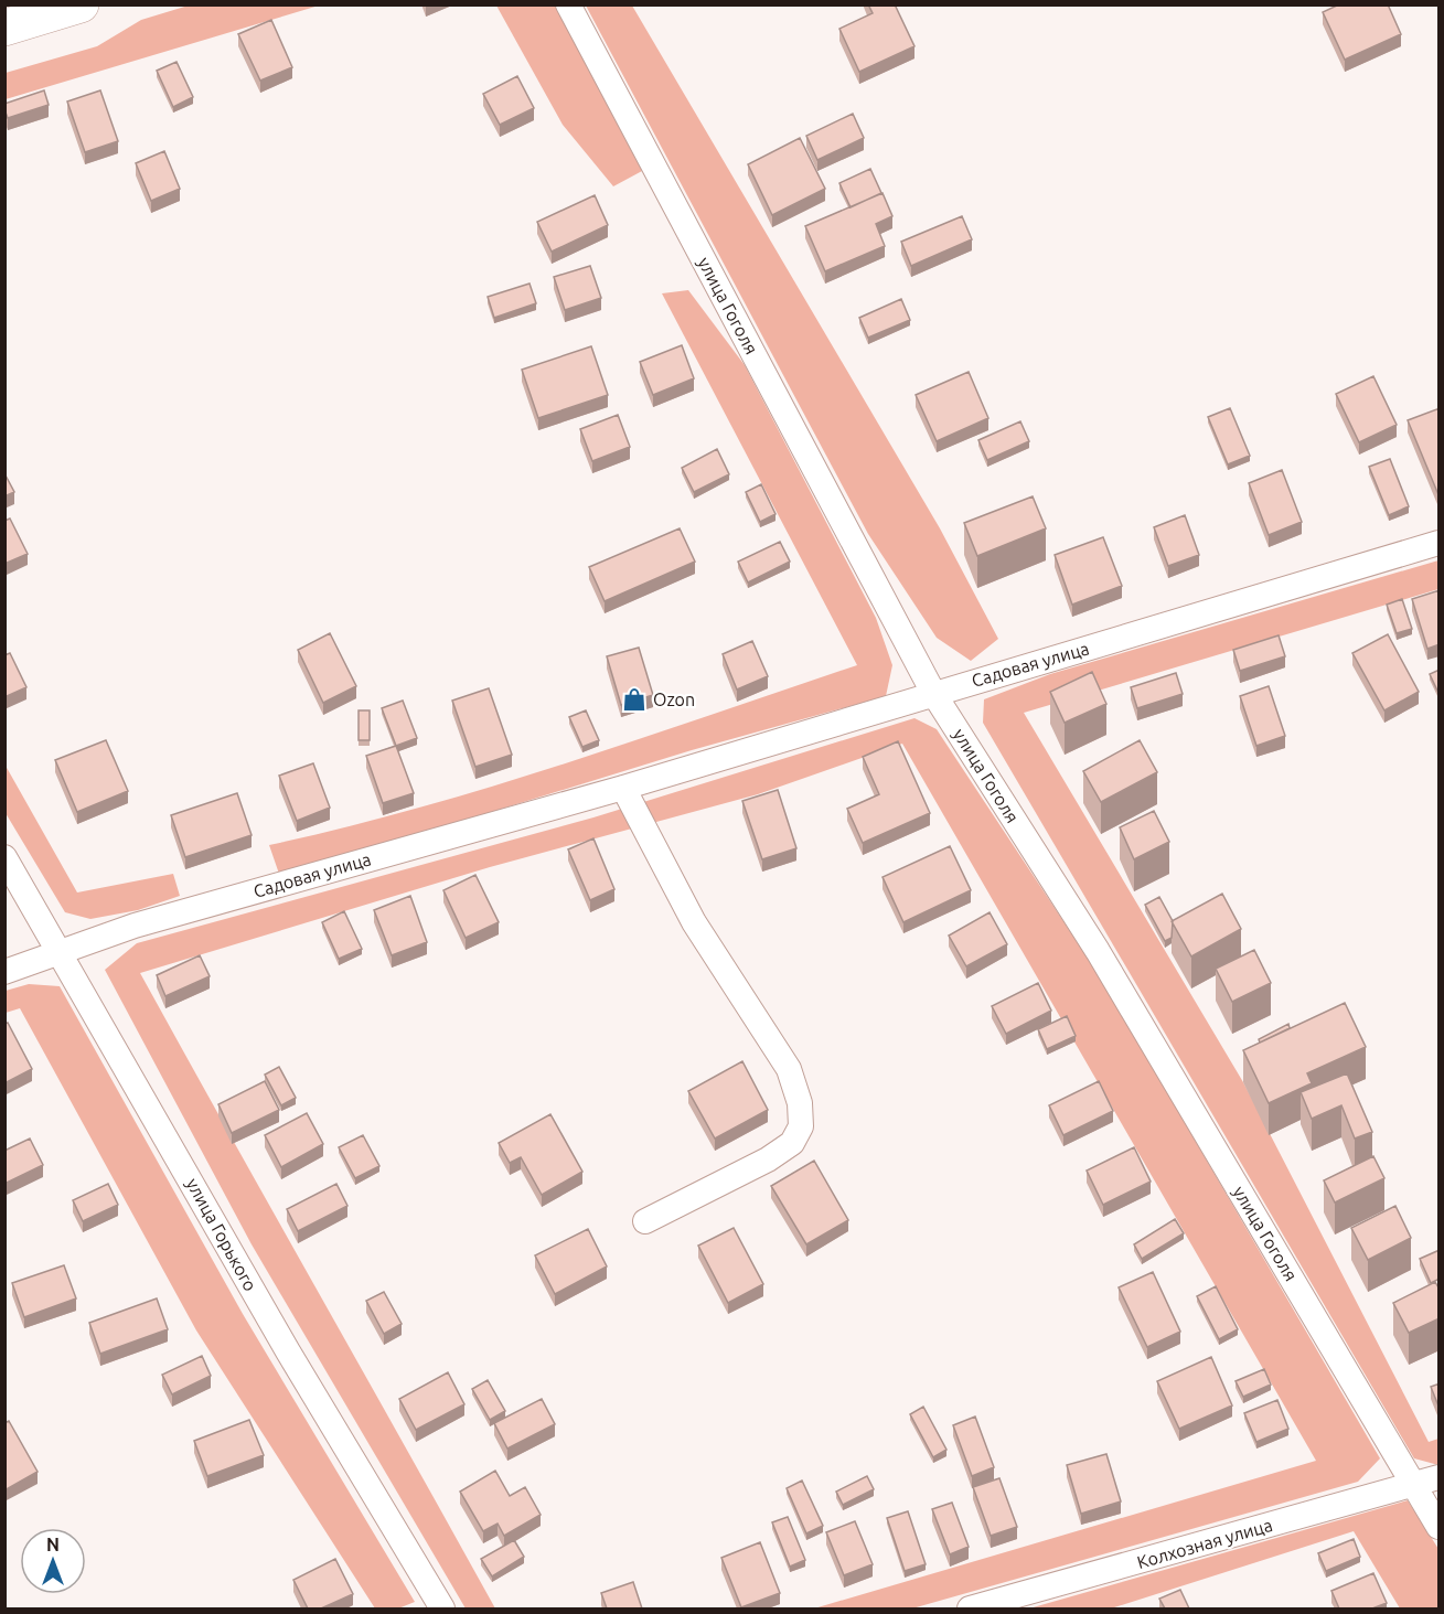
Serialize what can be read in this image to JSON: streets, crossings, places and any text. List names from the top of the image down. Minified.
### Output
{"streets":{"street":["улица Гоголя","Садовая улица","улица Горького","Колхозная улица"]},"crossings":[["улица Гоголя","Садовая улица"],["улица Гоголя","Колхозная улица"],["Садовая улица","улица Горького"]],"places":{"shop":["Ozon"]},"north":"top"}
